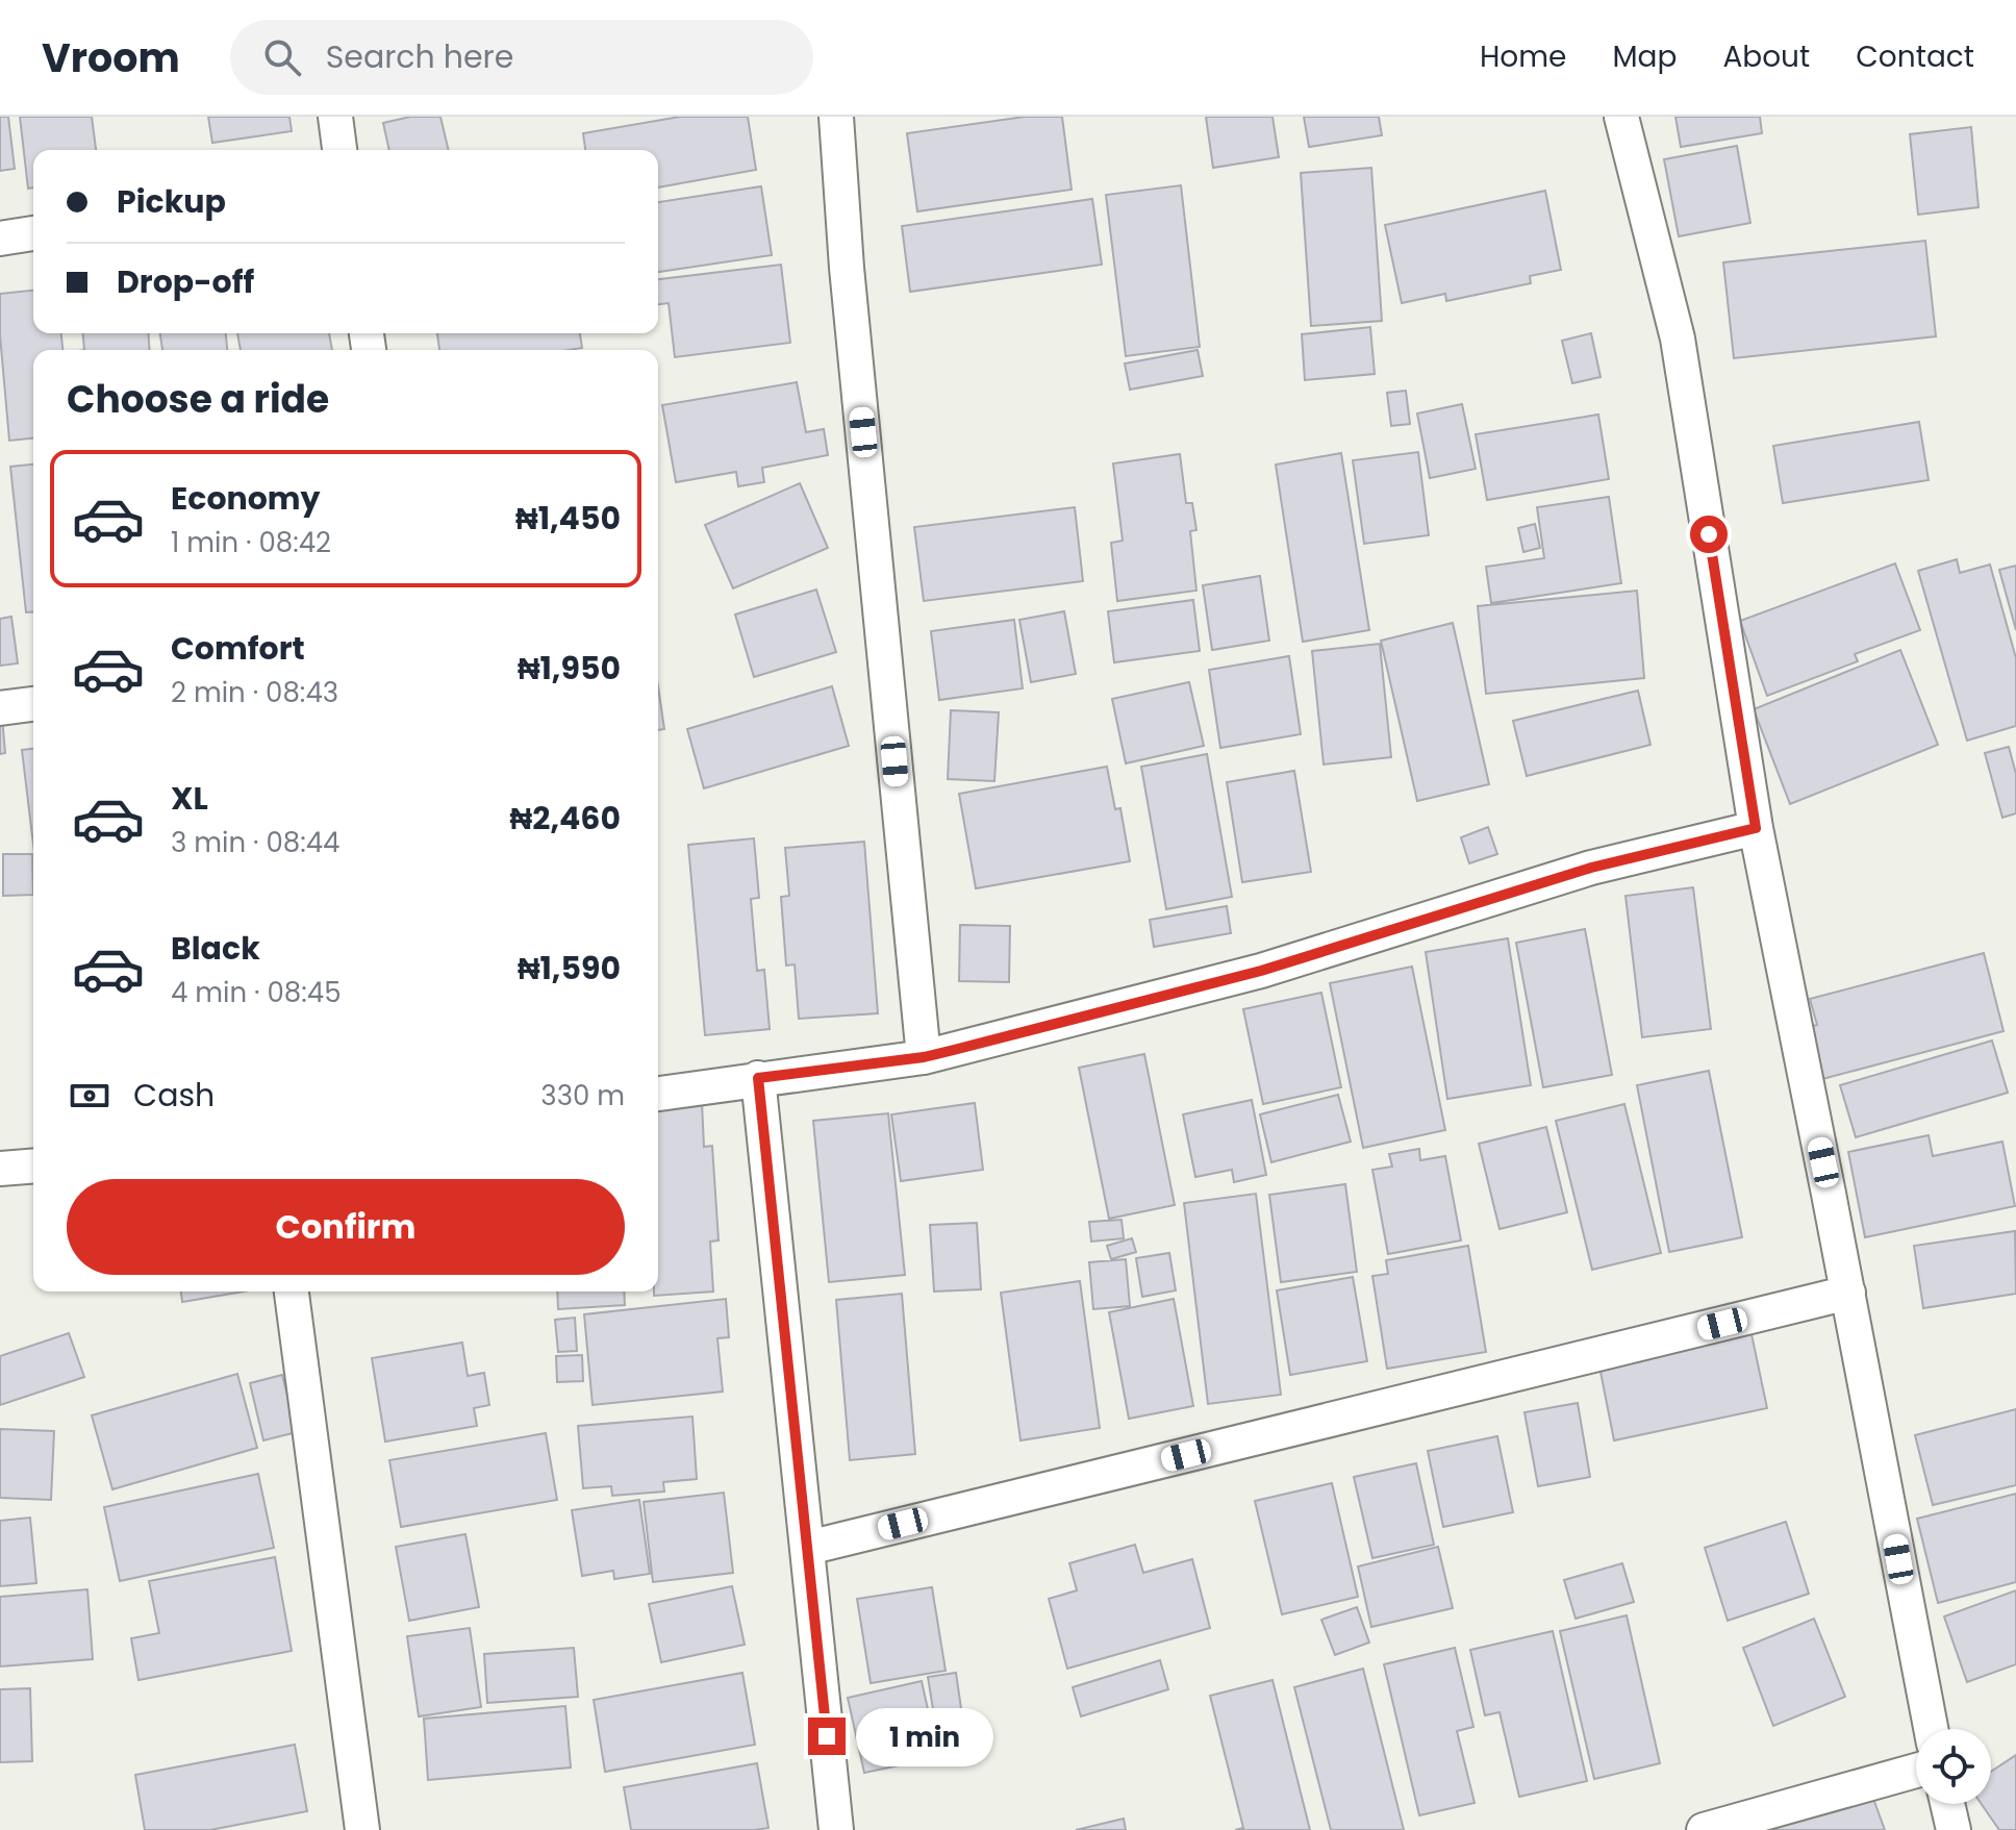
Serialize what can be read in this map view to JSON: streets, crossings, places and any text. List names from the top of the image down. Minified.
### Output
{"page":{"header":"Vroom","search":"Search here","nav":["Home","Map","About","Contact"],"banner":["Pickup","Drop-off"],"heading":"Choose a ride","list":[{"name":"Economy","note":"1 min · 08:42","value":"₦1,450"},{"name":"Comfort","note":"2 min · 08:43","value":"₦1,950"},{"name":"XL","note":"3 min · 08:44","value":"₦2,460"},{"name":"Black","note":"4 min · 08:45","value":"₦1,590"}],"pay":["Cash","330 m"],"buttons":"Confirm","bubble":"1 min"}}
